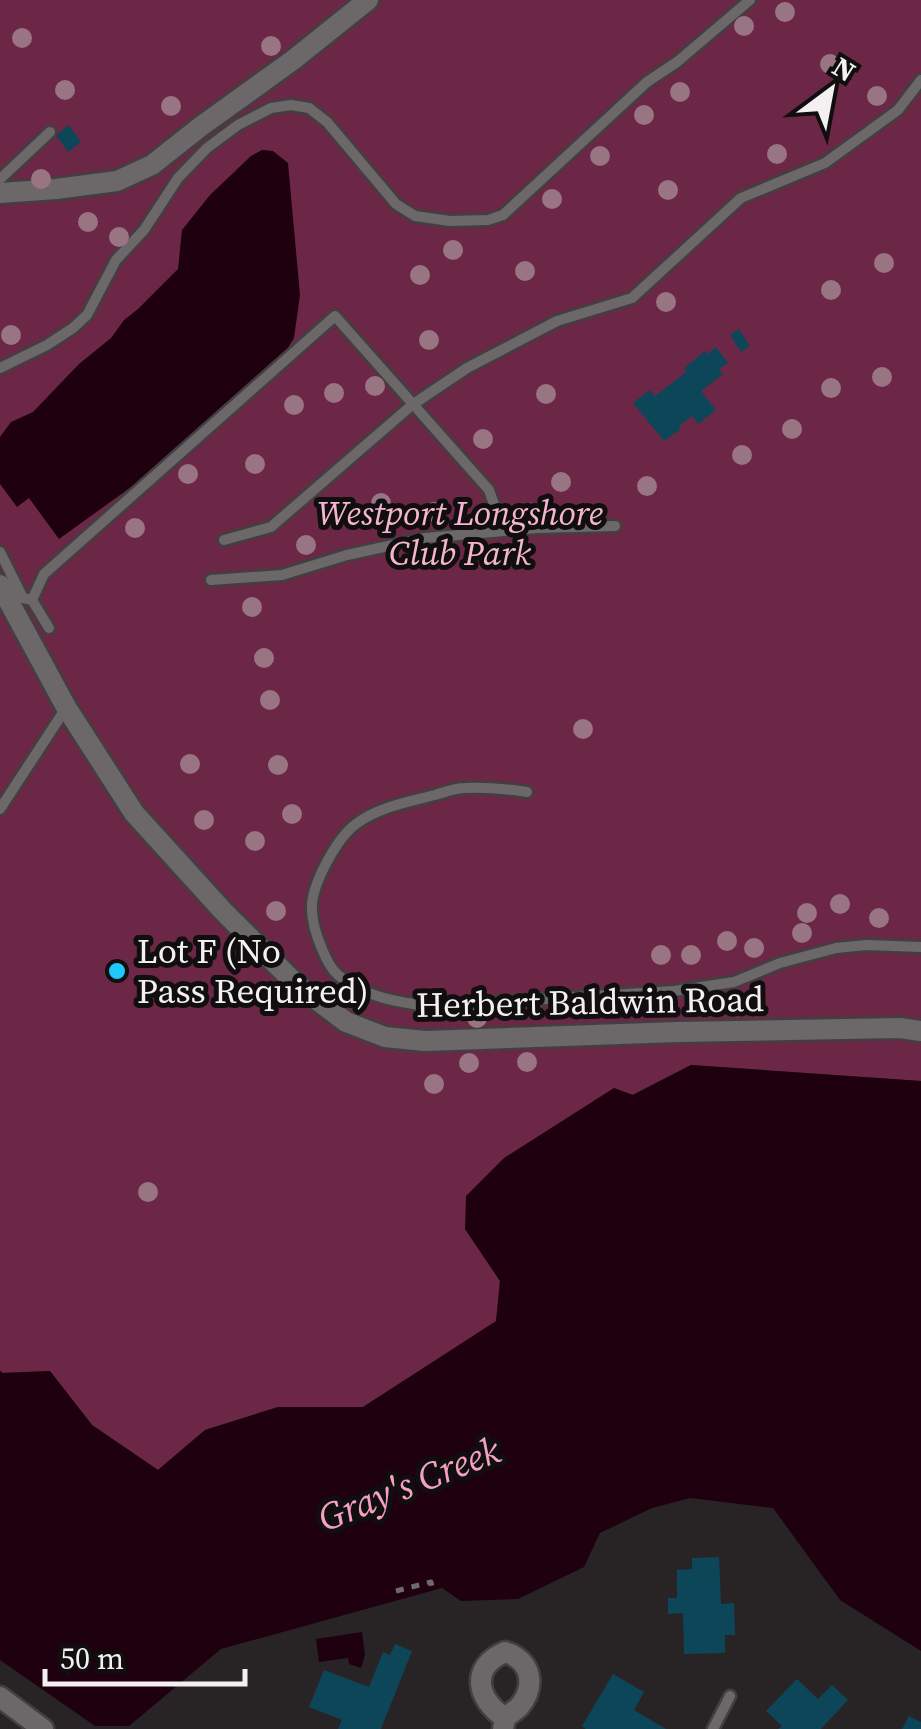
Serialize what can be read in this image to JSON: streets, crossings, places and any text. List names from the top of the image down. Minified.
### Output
{"streets":{"street":["Herbert Baldwin Road"]},"water":["Gray's Creek"],"parks":["Westport Longshore Club Park"],"places":["Lot F (No Pass Required)"],"scale_bar":"50 m","north":"top right"}
